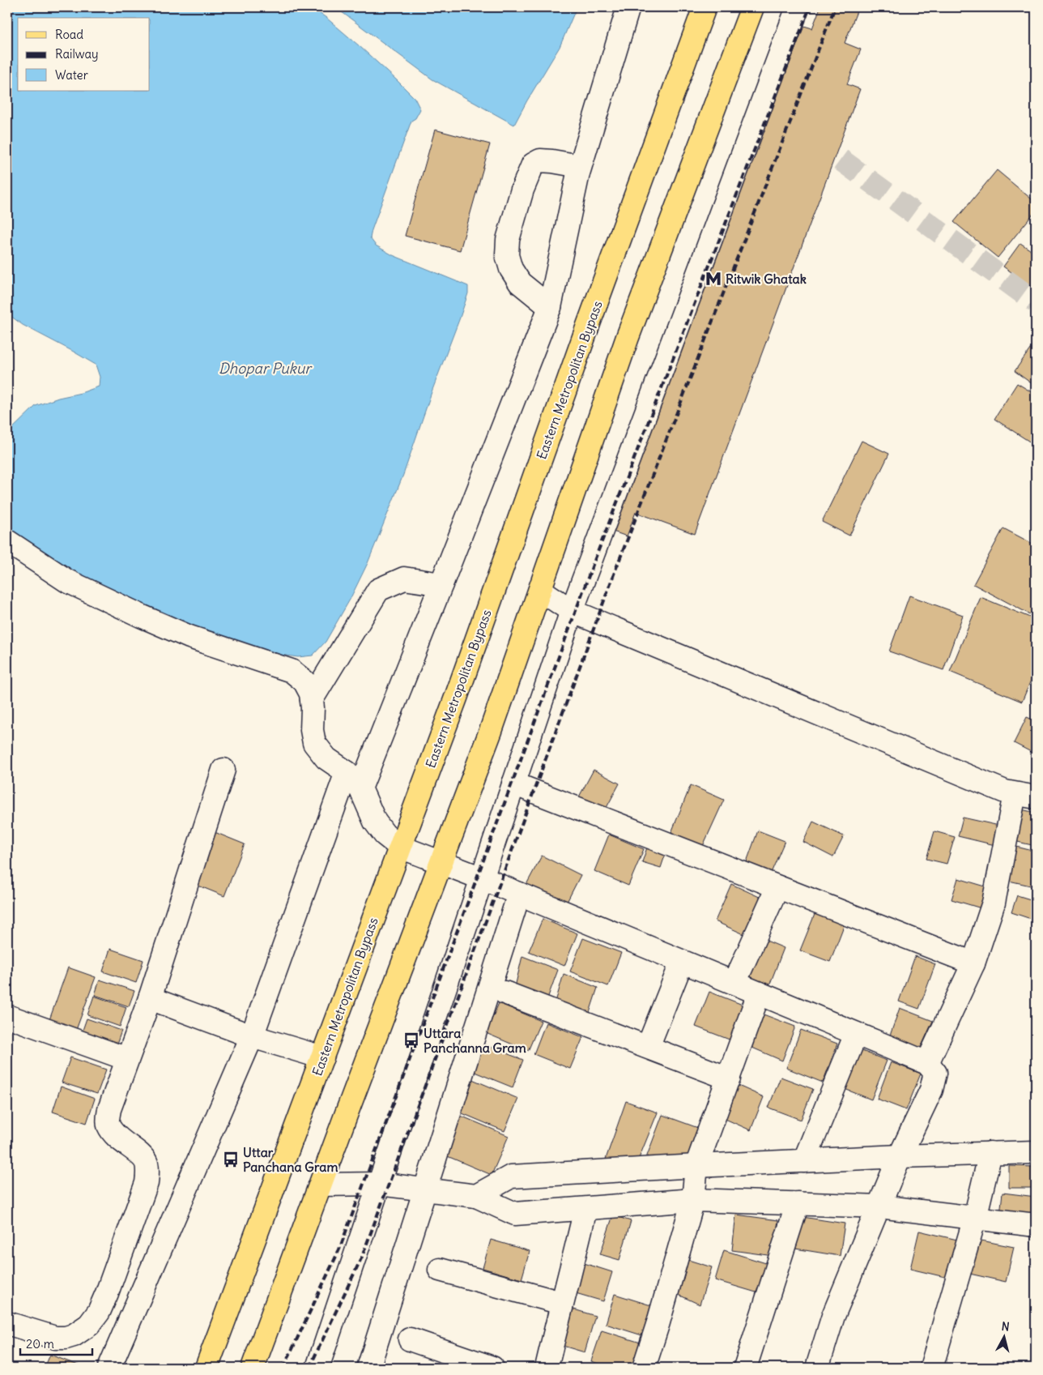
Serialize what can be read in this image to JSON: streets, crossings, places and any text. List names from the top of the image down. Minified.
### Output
{"streets":{"main road":["Eastern Metropolitan Bypass"]},"water":["Dhopar Pukur"],"places":{"metro station":["Ritwik Ghatak"],"bus stop":["Uttara Panchanna Gram","Uttar Panchana Gram"]},"legend":["Road","Railway","Water"],"scale_bar":"20 m","north":"top"}
